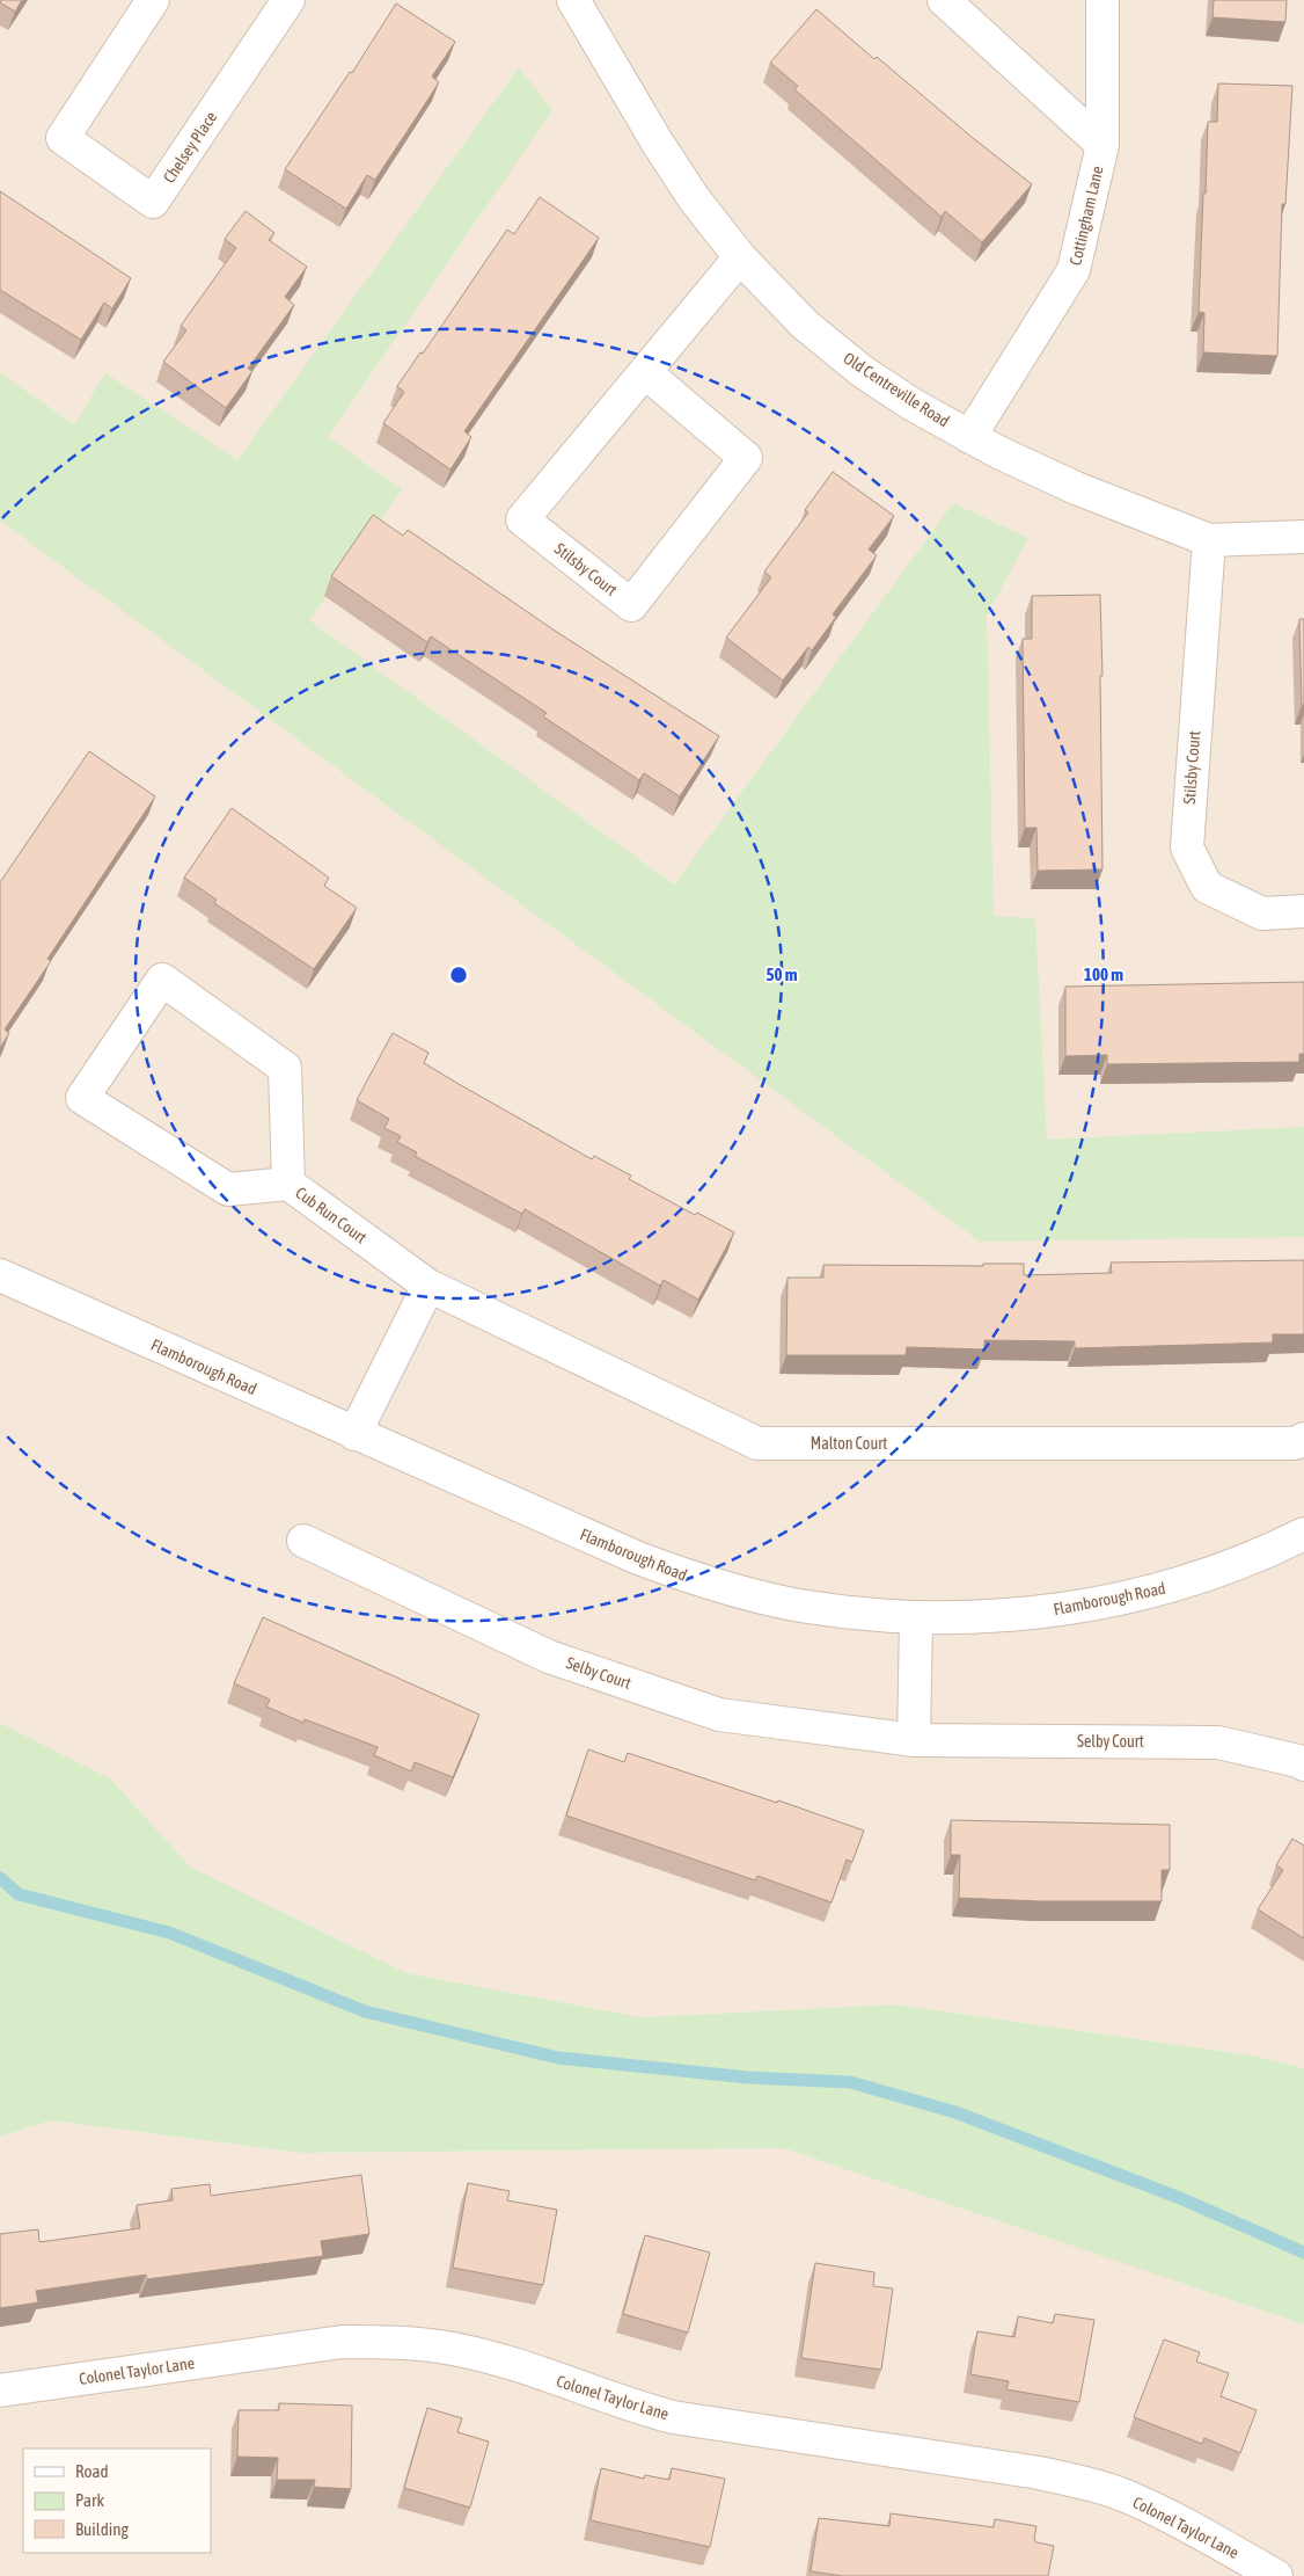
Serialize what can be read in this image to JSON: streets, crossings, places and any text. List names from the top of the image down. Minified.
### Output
{"streets":{"street":["Chelsey Place","Cottingham Lane","Old Centreville Road","Stilsby Court","Cub Run Court","Flamborough Road","Malton Court","Selby Court","Colonel Taylor Lane"]},"crossings":[["Cottingham Lane","Old Centreville Road"],["Old Centreville Road","Stilsby Court"],["Cub Run Court","Malton Court"]],"legend":["Road","Park","Building"],"rings":["50 m","100 m"]}
